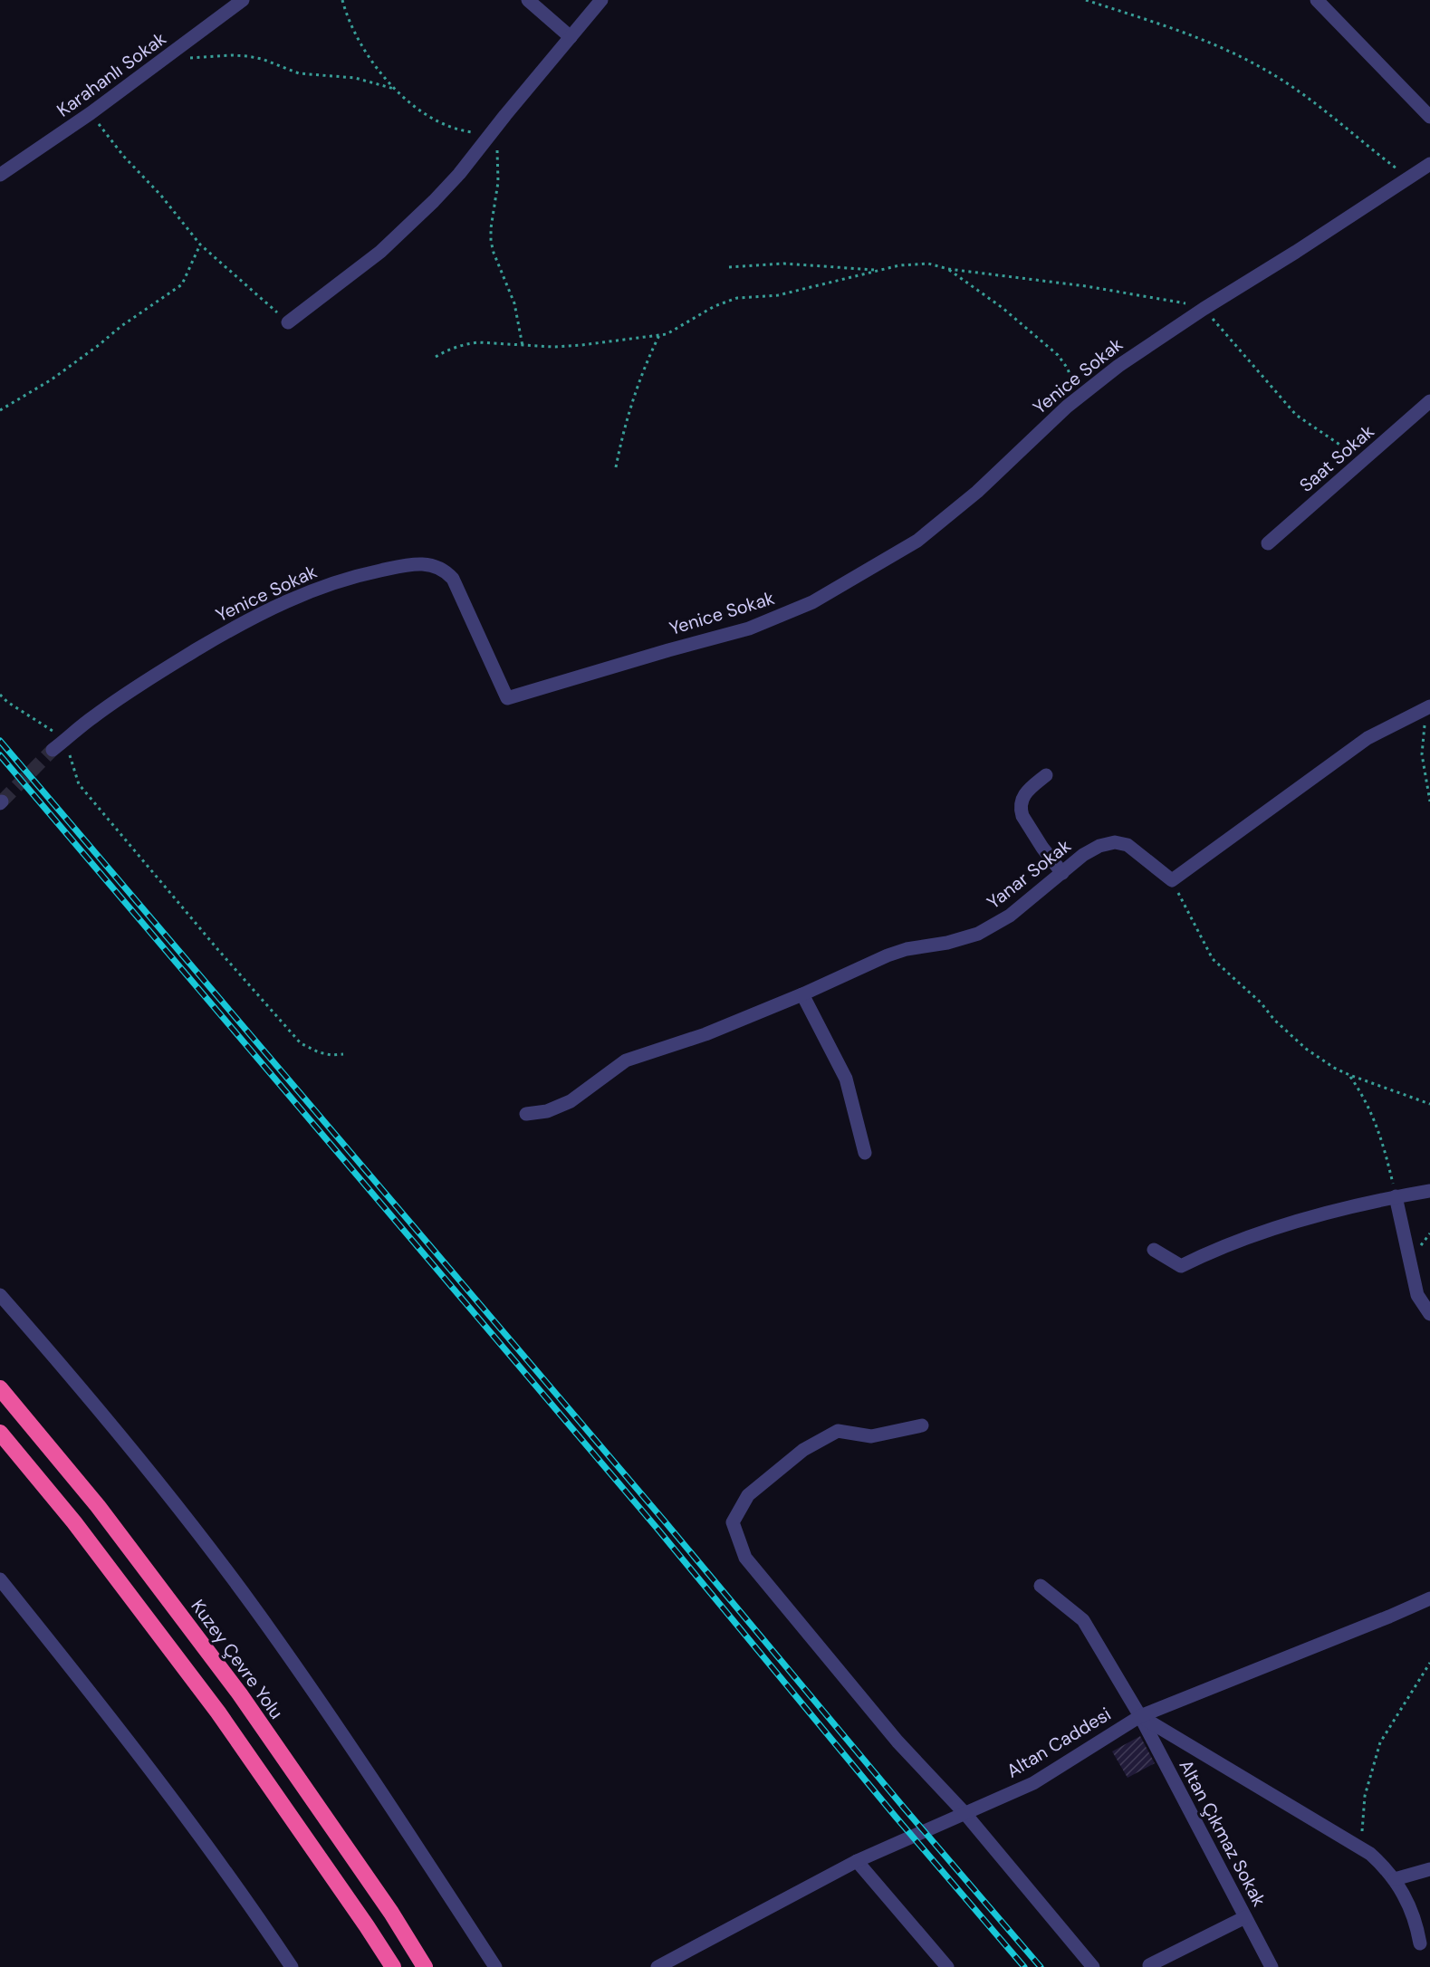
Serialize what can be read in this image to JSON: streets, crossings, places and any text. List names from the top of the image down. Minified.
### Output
{"streets":{"highway":["Kuzey Çevre Yolu"],"street":["Karahanlı Sokak","Yenice Sokak","Saat Sokak","Yanar Sokak","Altan Caddesi","Altan Çıkmaz Sokak"]},"crossings":[["Altan Caddesi","Altan Çıkmaz Sokak"]]}
